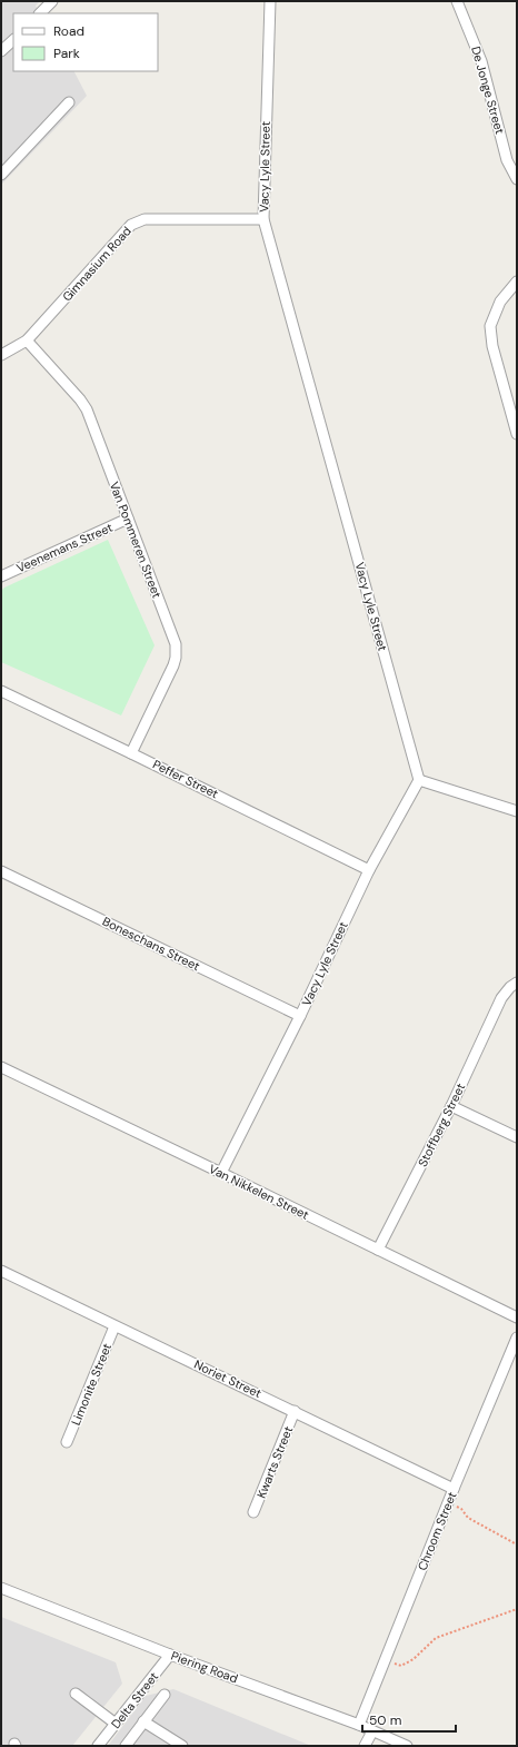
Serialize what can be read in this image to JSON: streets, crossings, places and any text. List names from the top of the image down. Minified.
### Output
{"streets":{"street":["De Jonge Street","Vacy Lyle Street","Gimnasium Road","Van Pommeren Street","Veenemans Street","Peffer Street","Boneschans Street","Stoffberg Street","Van Nikkelen Street","Noriet Street","Limonite Street","Kwarts Street","Chroom Street","Piering Road","Delta Street"]},"crossings":[["Vacy Lyle Street","Gimnasium Road"],["Vacy Lyle Street","Peffer Street"],["Vacy Lyle Street","Boneschans Street"],["Vacy Lyle Street","Van Nikkelen Street"],["Gimnasium Road","Van Pommeren Street"],["Van Pommeren Street","Veenemans Street"],["Van Pommeren Street","Peffer Street"],["Stoffberg Street","Van Nikkelen Street"],["Noriet Street","Limonite Street"],["Noriet Street","Kwarts Street"],["Noriet Street","Chroom Street"],["Chroom Street","Piering Road"],["Piering Road","Delta Street"]],"legend":["Road","Park"],"scale_bar":"50 m"}
